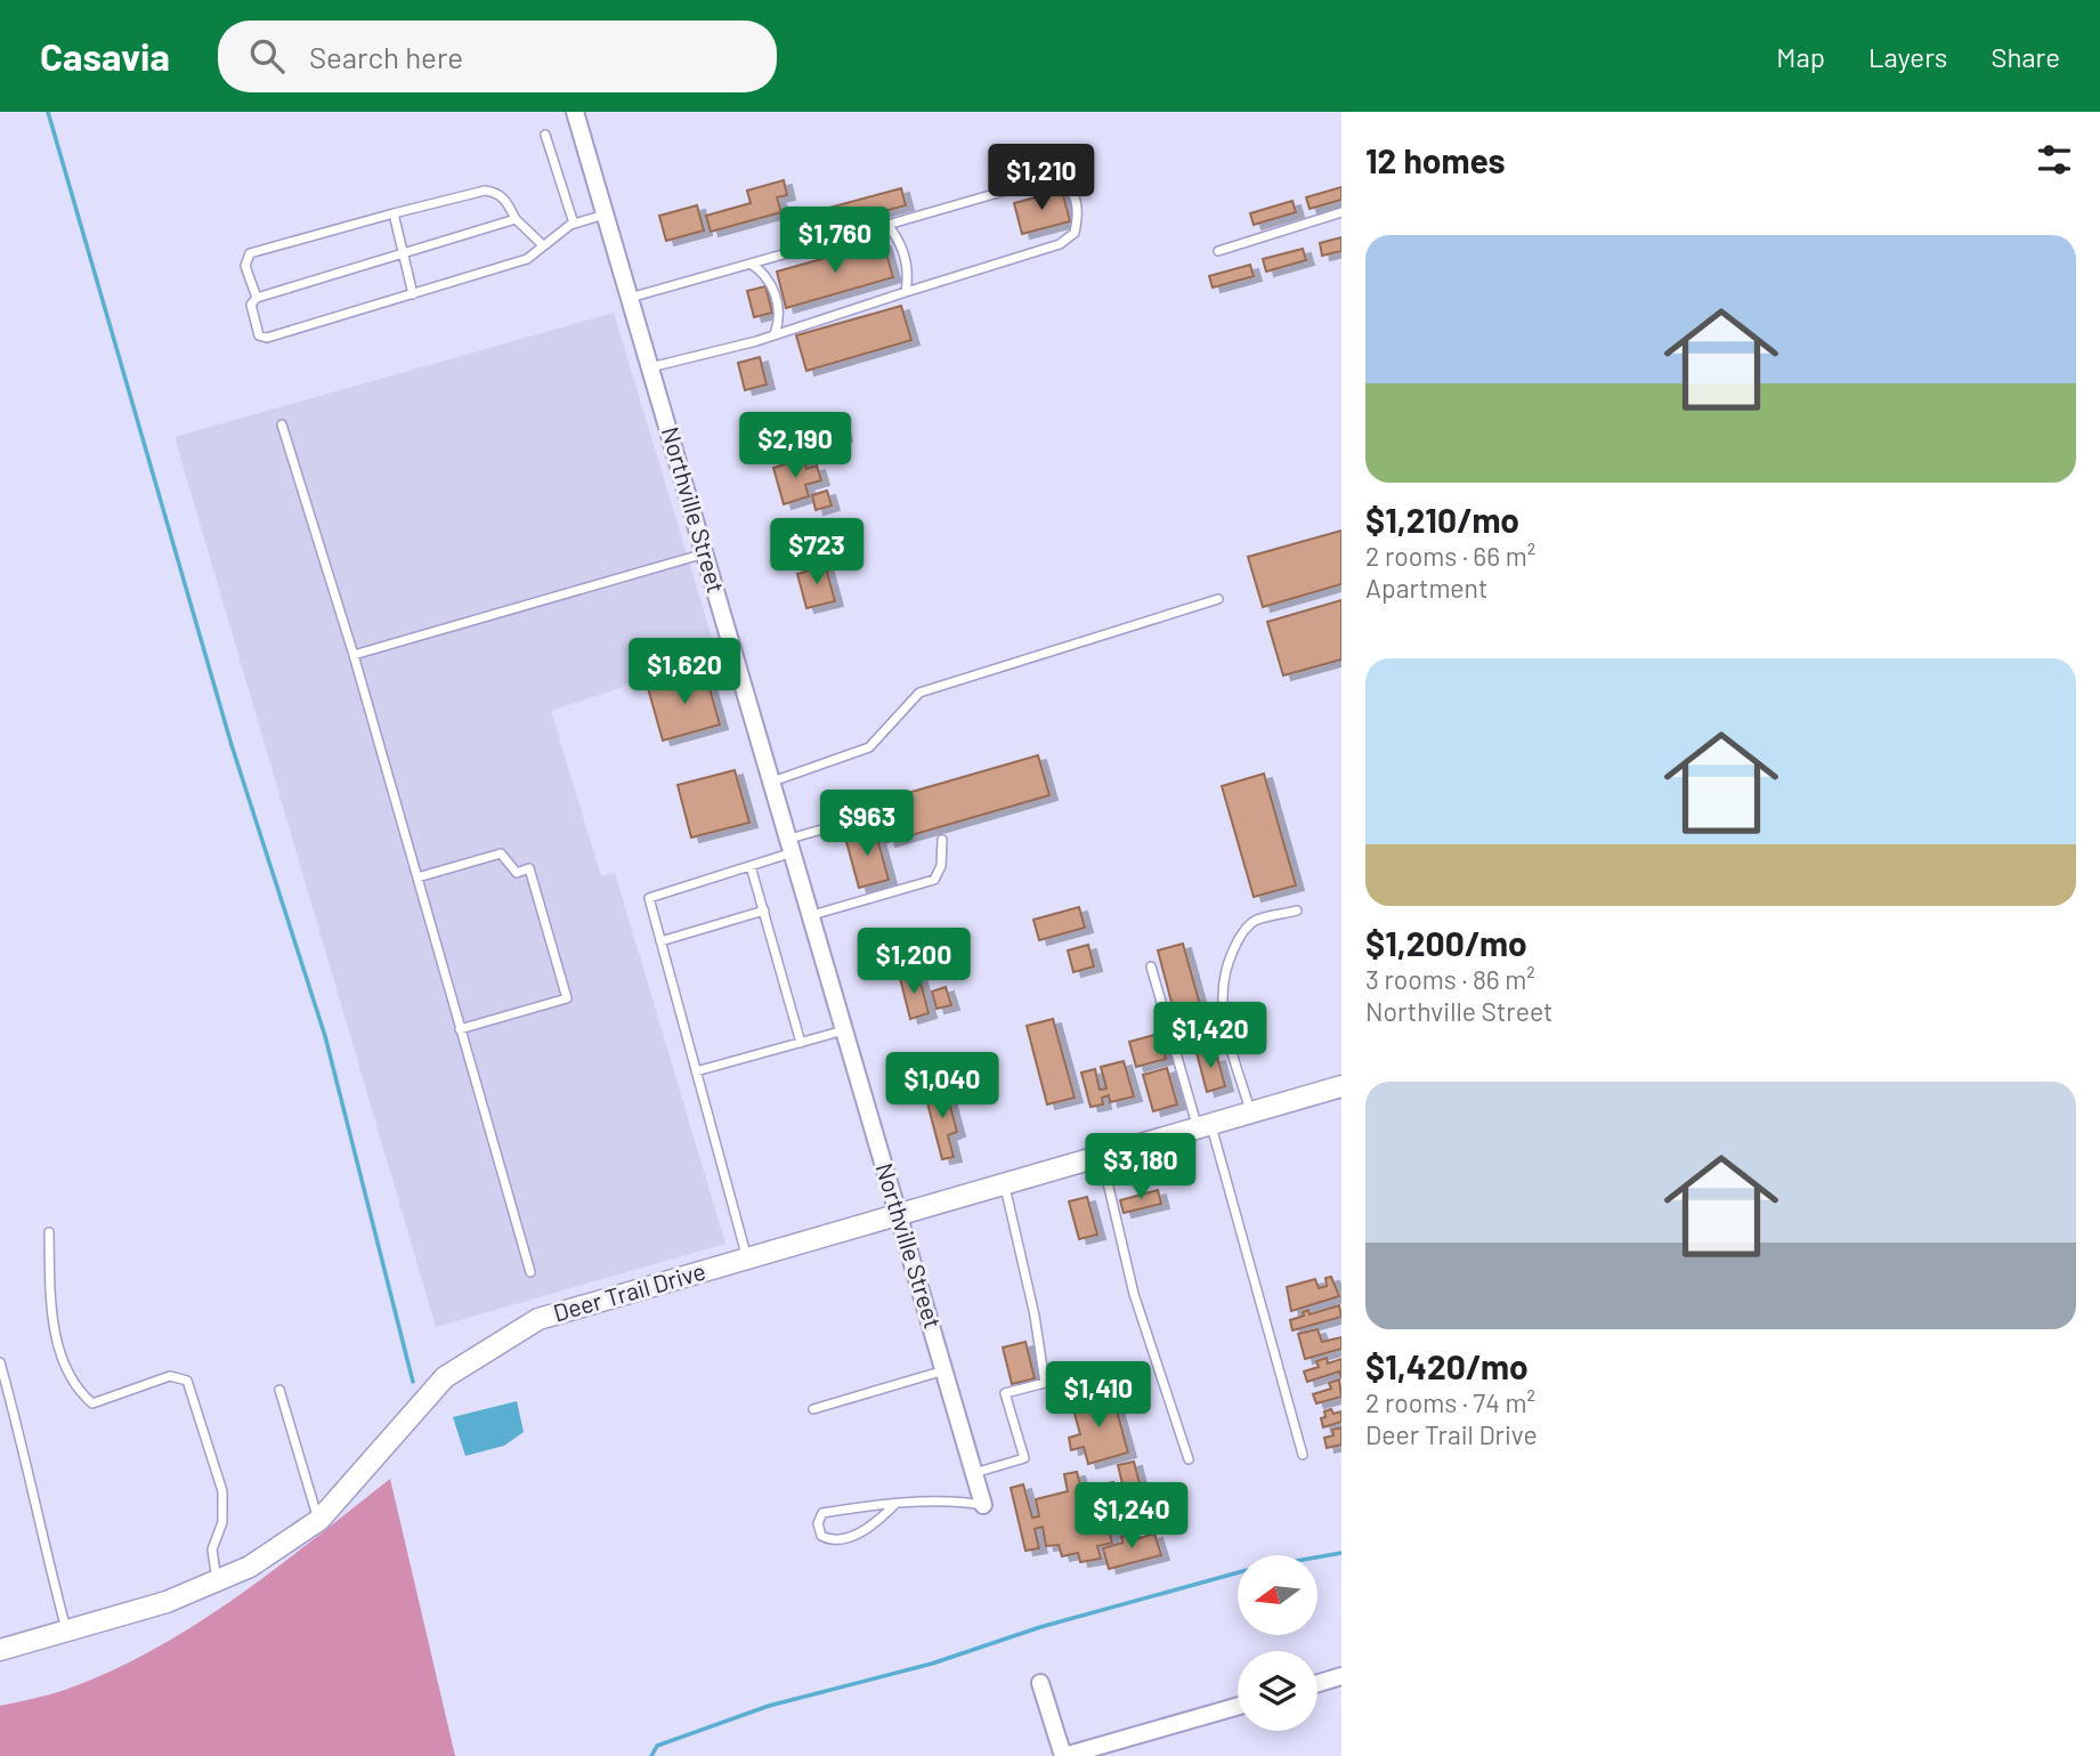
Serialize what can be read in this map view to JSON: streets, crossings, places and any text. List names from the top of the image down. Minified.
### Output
{"streets":{"street":["Northville Street","Deer Trail Drive"]},"crossings":[["Northville Street","Deer Trail Drive"]],"north":"left","page":{"header":"Casavia","search":"Search here","nav":["Map","Layers","Share"],"heading":"12 homes","price":["$1,210","$1,760","$2,190","$723","$1,620","$963","$1,200","$1,420","$1,040","$3,180","$1,410","$1,240"],"list":[{"name":"$1,210/mo","note":"2 rooms · 66 m² · Apartment"},{"name":"$1,200/mo","note":"3 rooms · 86 m² · Northville Street"},{"name":"$1,420/mo","note":"2 rooms · 74 m² · Deer Trail Drive"}]}}
